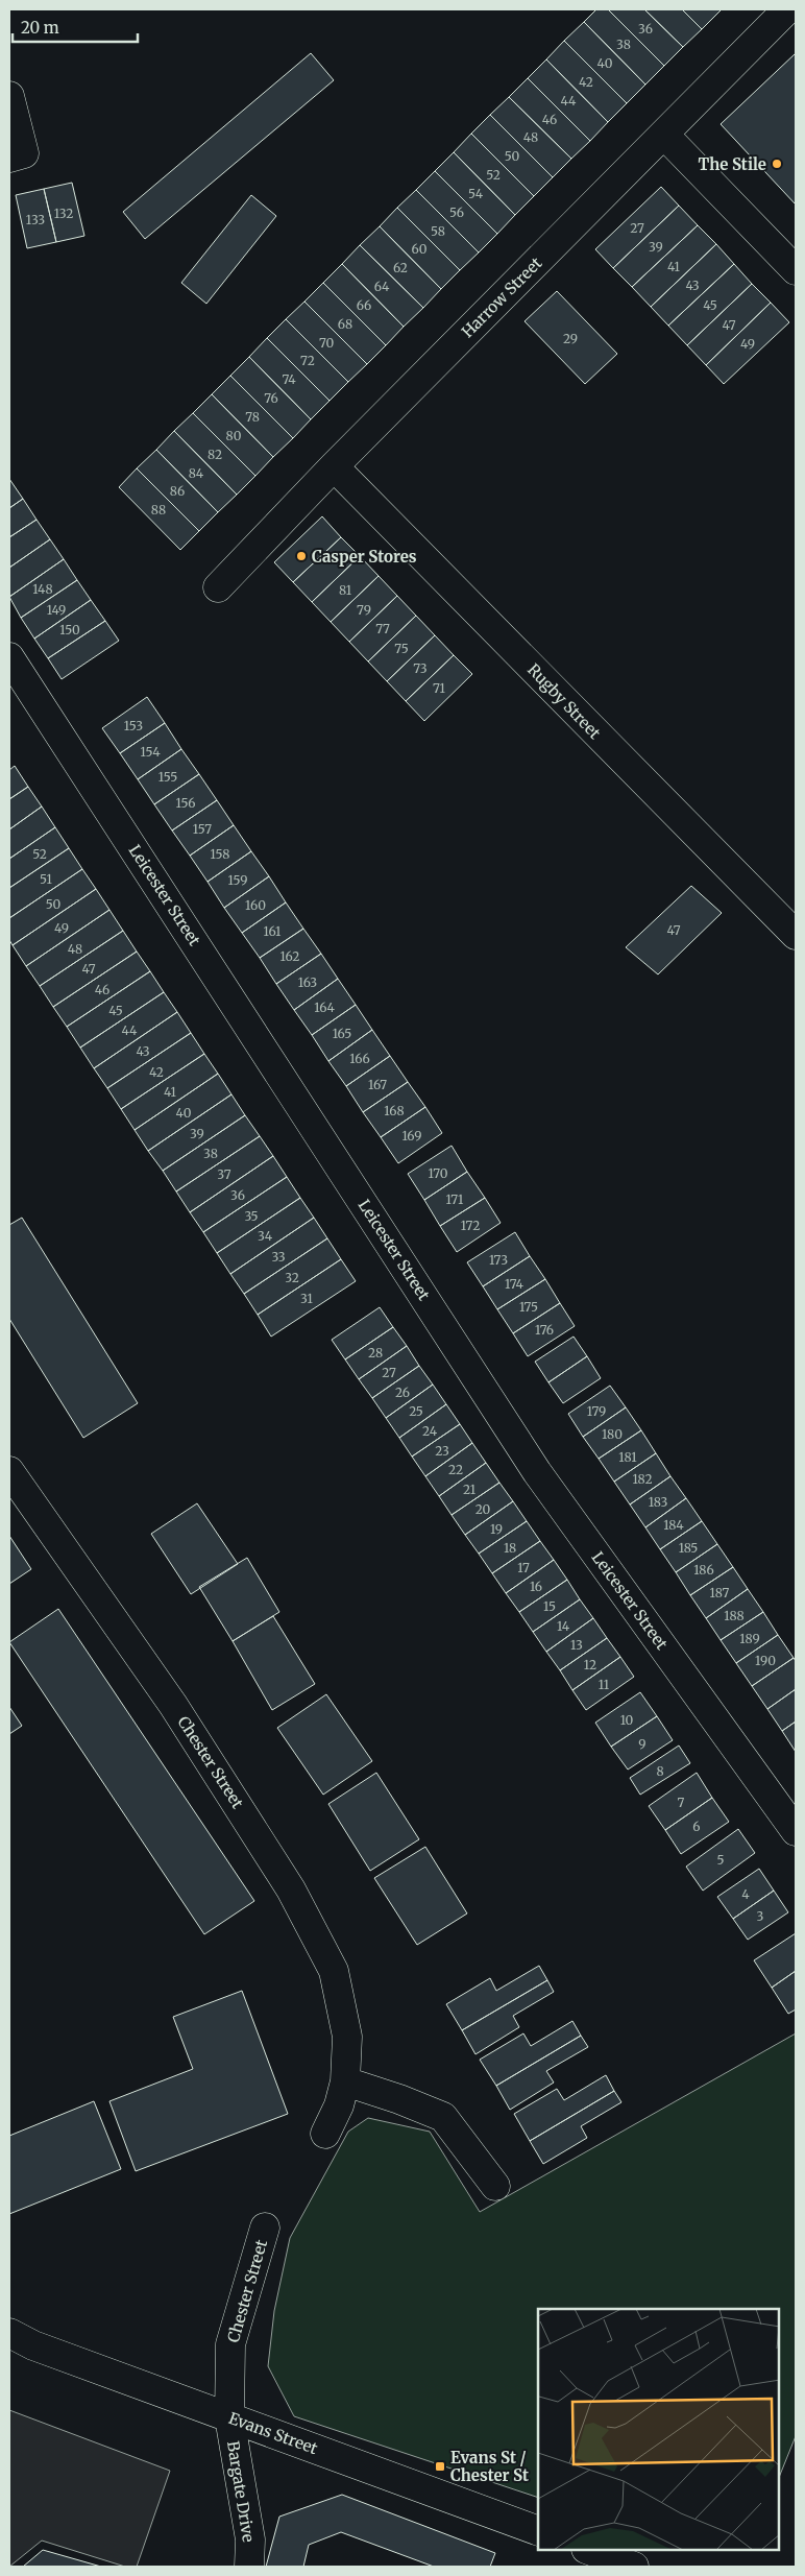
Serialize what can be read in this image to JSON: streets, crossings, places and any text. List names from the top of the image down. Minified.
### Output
{"streets":{"street":["Harrow Street","Rugby Street","Leicester Street","Chester Street","Evans Street","Bargate Drive"]},"crossings":[["Harrow Street","Rugby Street"],["Chester Street","Evans Street"],["Chester Street","Bargate Drive"],["Evans Street","Bargate Drive"]],"places":{"other":["The Stile","Casper Stores"],"transit":["Evans St / Chester St"]},"house_numbers":["36","38","40","42","44","46","48","50","52","54","56","132","133","27","58","39","60","41","62","43","64","66","45","68","47","29","70","49","72","74","76","78","80","82","84","86","88","148","81","149","79","77","150","75","73","71","153","154","155","156","157","52","158","51","159","50","160","49","47","161","48","162","47","163","46","164","45","44","165","43","166","42","167","41","168","40","39","169","38","170","37","36","171","35","172","34","33","173","32","174","31","175","176","28","27","26","25","179","24","180","23","181","22","182","21","183","20","184","19","18","185","17","186","16","187","15","188","14","189","13","190","12","11","10","9","8","7","6","5","4","3"],"scale_bar":"20 m"}
